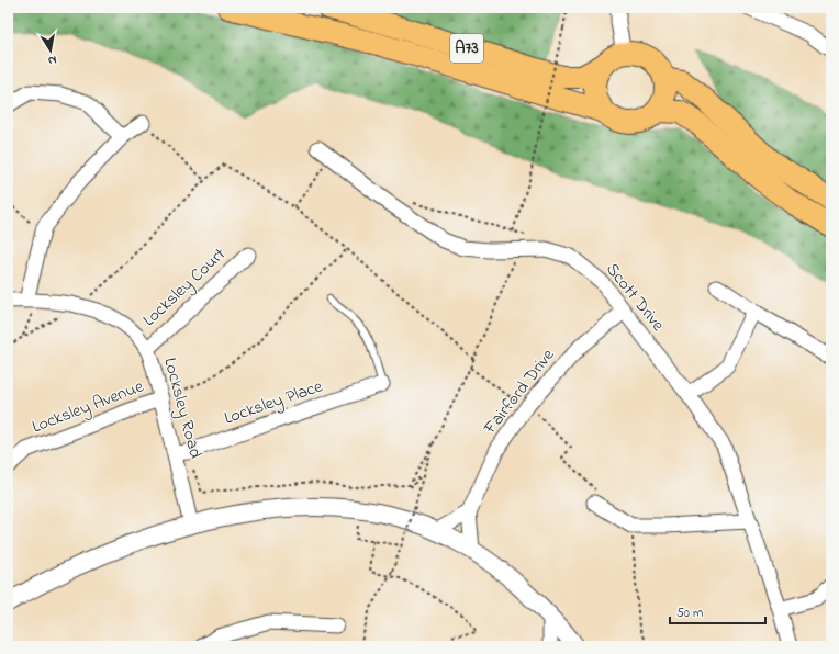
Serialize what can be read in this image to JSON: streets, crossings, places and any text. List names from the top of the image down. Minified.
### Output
{"streets":{"main road":["A73"],"street":["Locksley Court","Scott Drive","Fairford Drive","Locksley Place","Locksley Avenue","Locksley Road"]},"crossings":[["Locksley Court","Locksley Road"],["Scott Drive","Fairford Drive"],["Locksley Place","Locksley Road"],["Locksley Avenue","Locksley Road"]],"scale_bar":"50 m","north":"bottom"}
